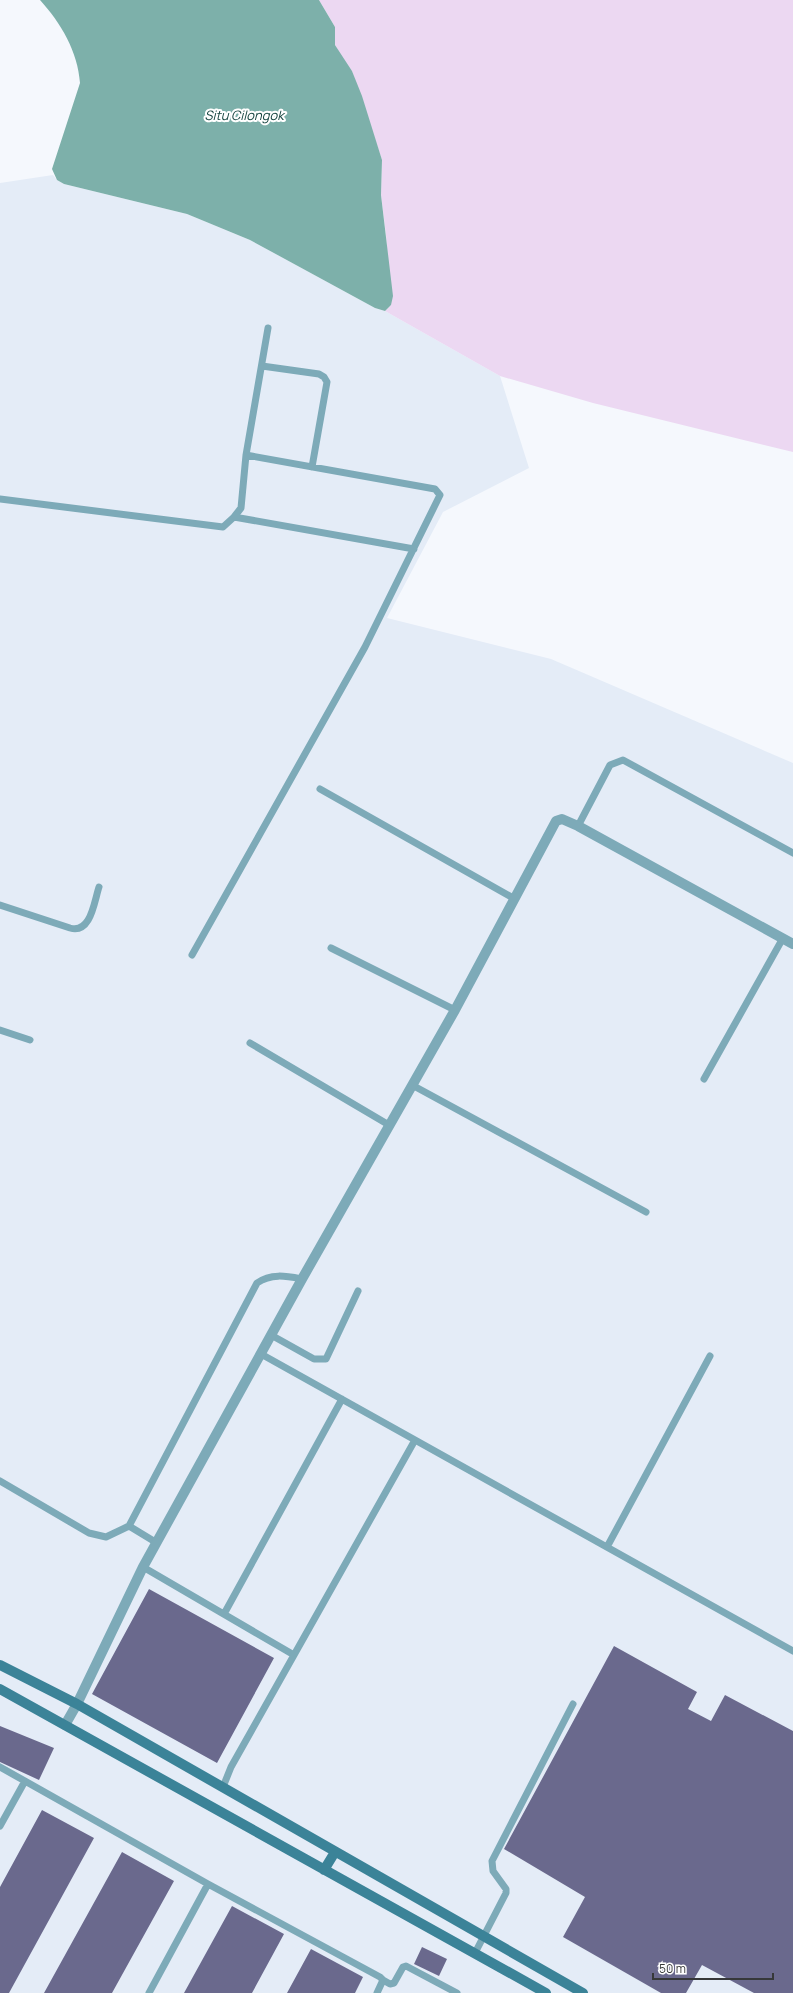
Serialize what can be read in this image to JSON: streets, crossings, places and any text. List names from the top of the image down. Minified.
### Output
{"water":["Situ Cilongok"],"scale_bar":"50 m"}
